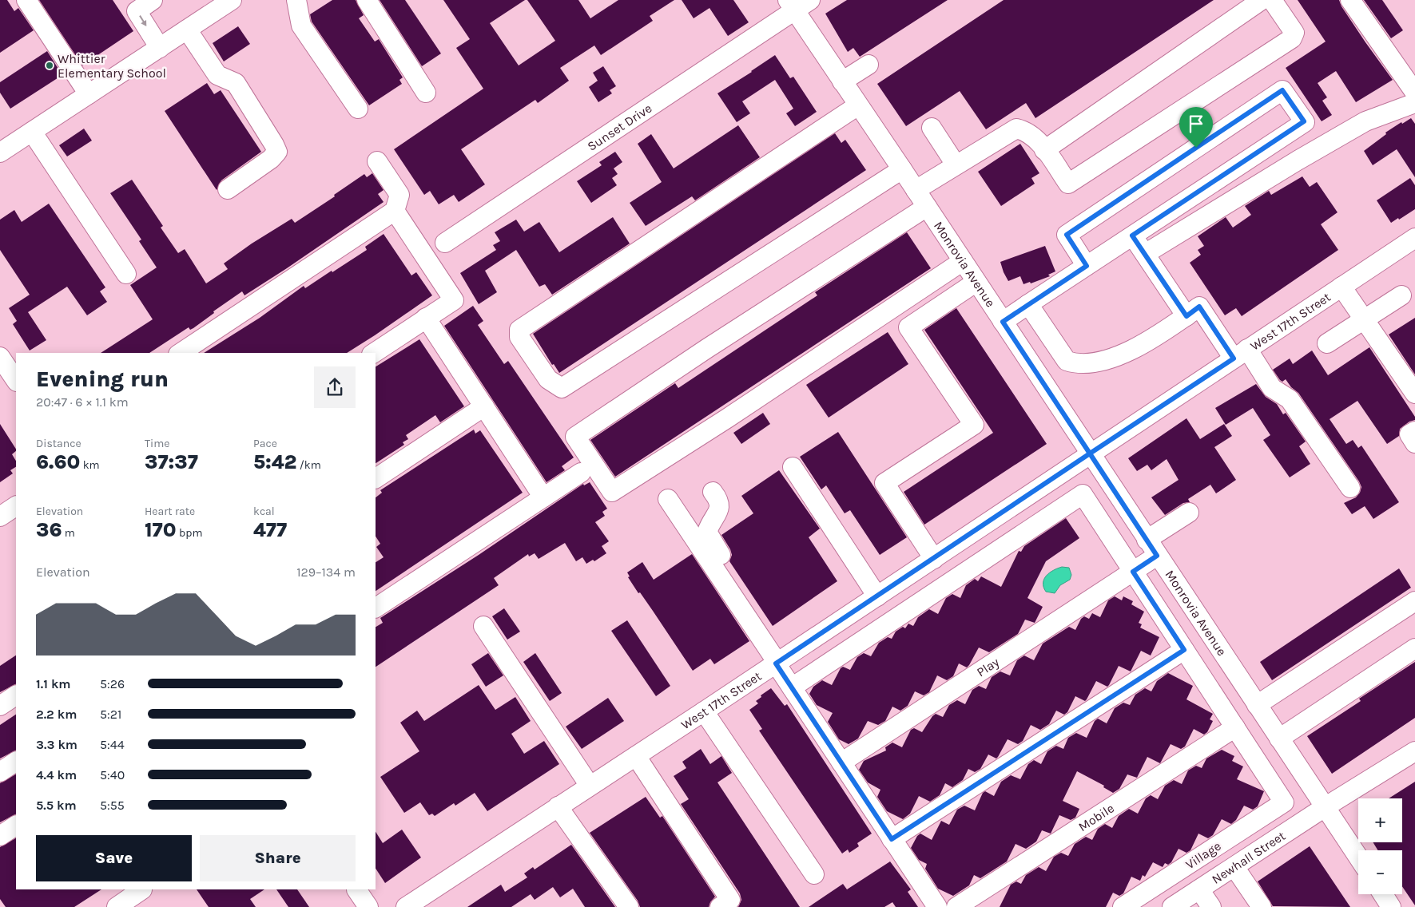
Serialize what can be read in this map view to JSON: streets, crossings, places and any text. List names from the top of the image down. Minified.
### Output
{"streets":{"street":["Sunset Drive","Monrovia Avenue","West 17th Street","Play","Mobile","Village","Newhall Street"]},"crossings":[["Sunset Drive","Monrovia Avenue"],["Monrovia Avenue","West 17th Street"],["Monrovia Avenue","Play"],["Monrovia Avenue","Newhall Street"],["Mobile","Village"]],"places":["Whittier Elementary School"],"page":{"heading":["Evening run","20:47 · 6 × 1.1 km"],"stats":[["Distance","6.60 km"],["Time","37:37"],["Pace","5:42 /km"],["Elevation","36 m"],["Heart rate","170 bpm"],["kcal","477"]],"chart":["Elevation","129–134 m"],"list":[{"name":"1.1 km","note":"5:26"},{"name":"2.2 km","note":"5:21"},{"name":"3.3 km","note":"5:44"},{"name":"4.4 km","note":"5:40"},{"name":"5.5 km","note":"5:55"}],"map_buttons":["+","−"],"buttons":["Save","Share"]}}
